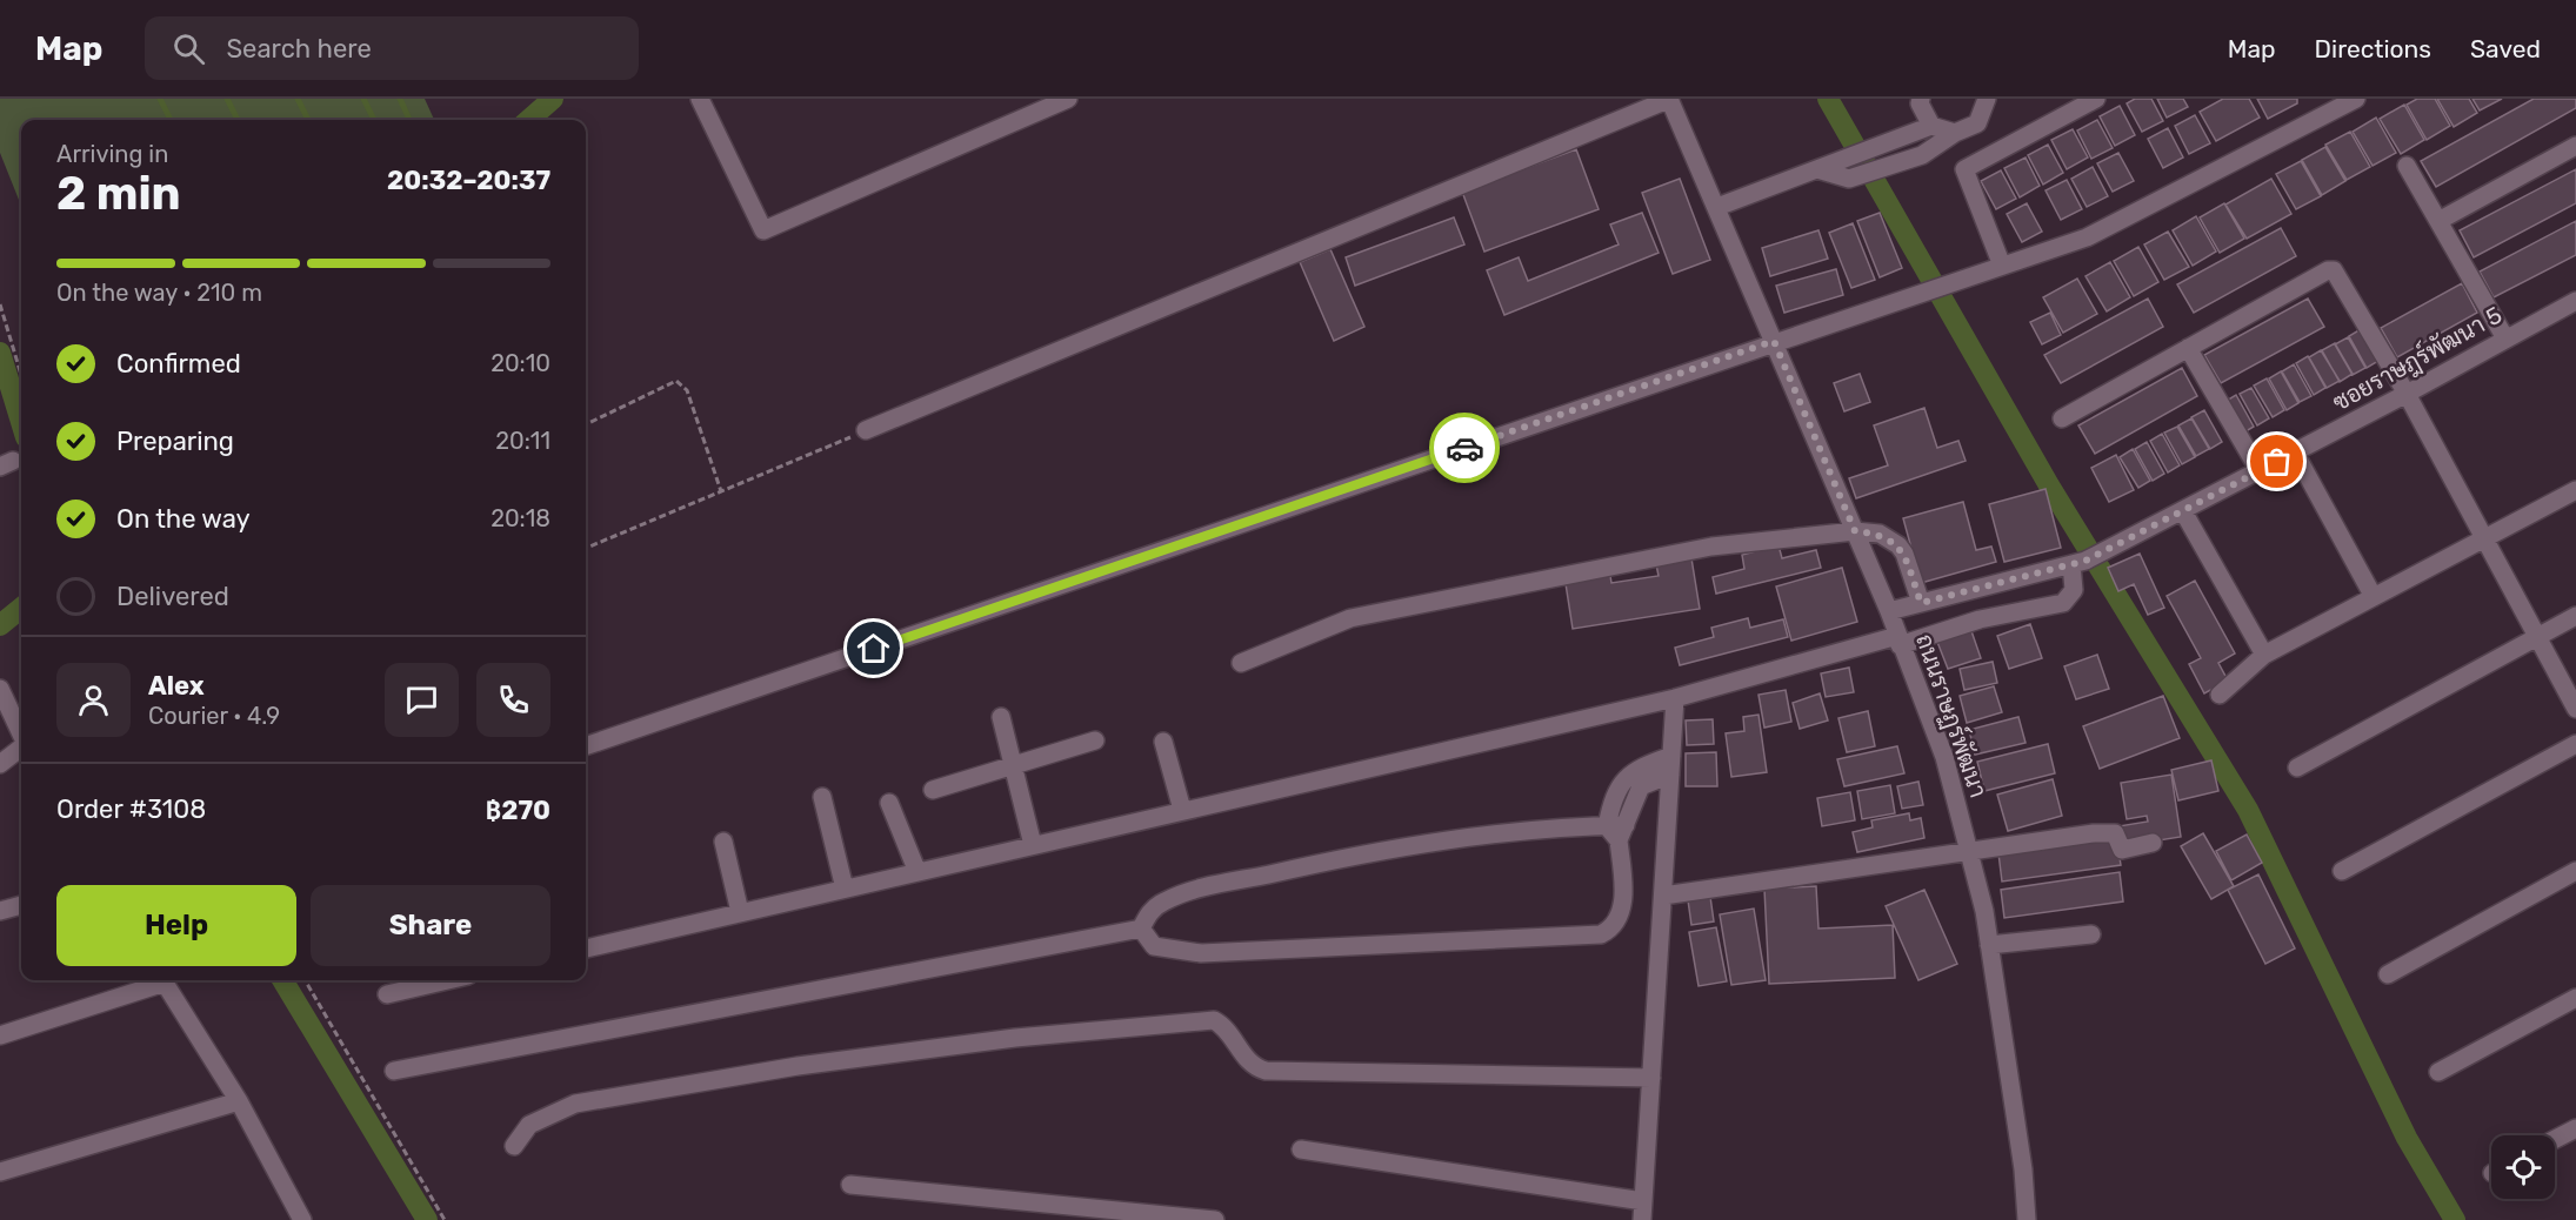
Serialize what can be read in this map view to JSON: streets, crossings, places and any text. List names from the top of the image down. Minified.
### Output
{"streets":{"street":["ซอยราษฎร์พัฒนา 5","ถนนราษฏร์พัฒนา"]},"crossings":[["ซอยราษฎร์พัฒนา 5","ถนนราษฏร์พัฒนา"]],"page":{"header":"Map","search":"Search here","nav":["Map","Directions","Saved"],"heading":["2 min","Arriving in","20:32–20:37"],"panel":["Alex","Courier · 4.9","Order #3108","฿270"],"bar":"On the way · 210 m","list":[["Confirmed","20:10"],["Preparing","20:11"],["On the way","20:18"],"Delivered"],"buttons":["Help","Share"]}}
